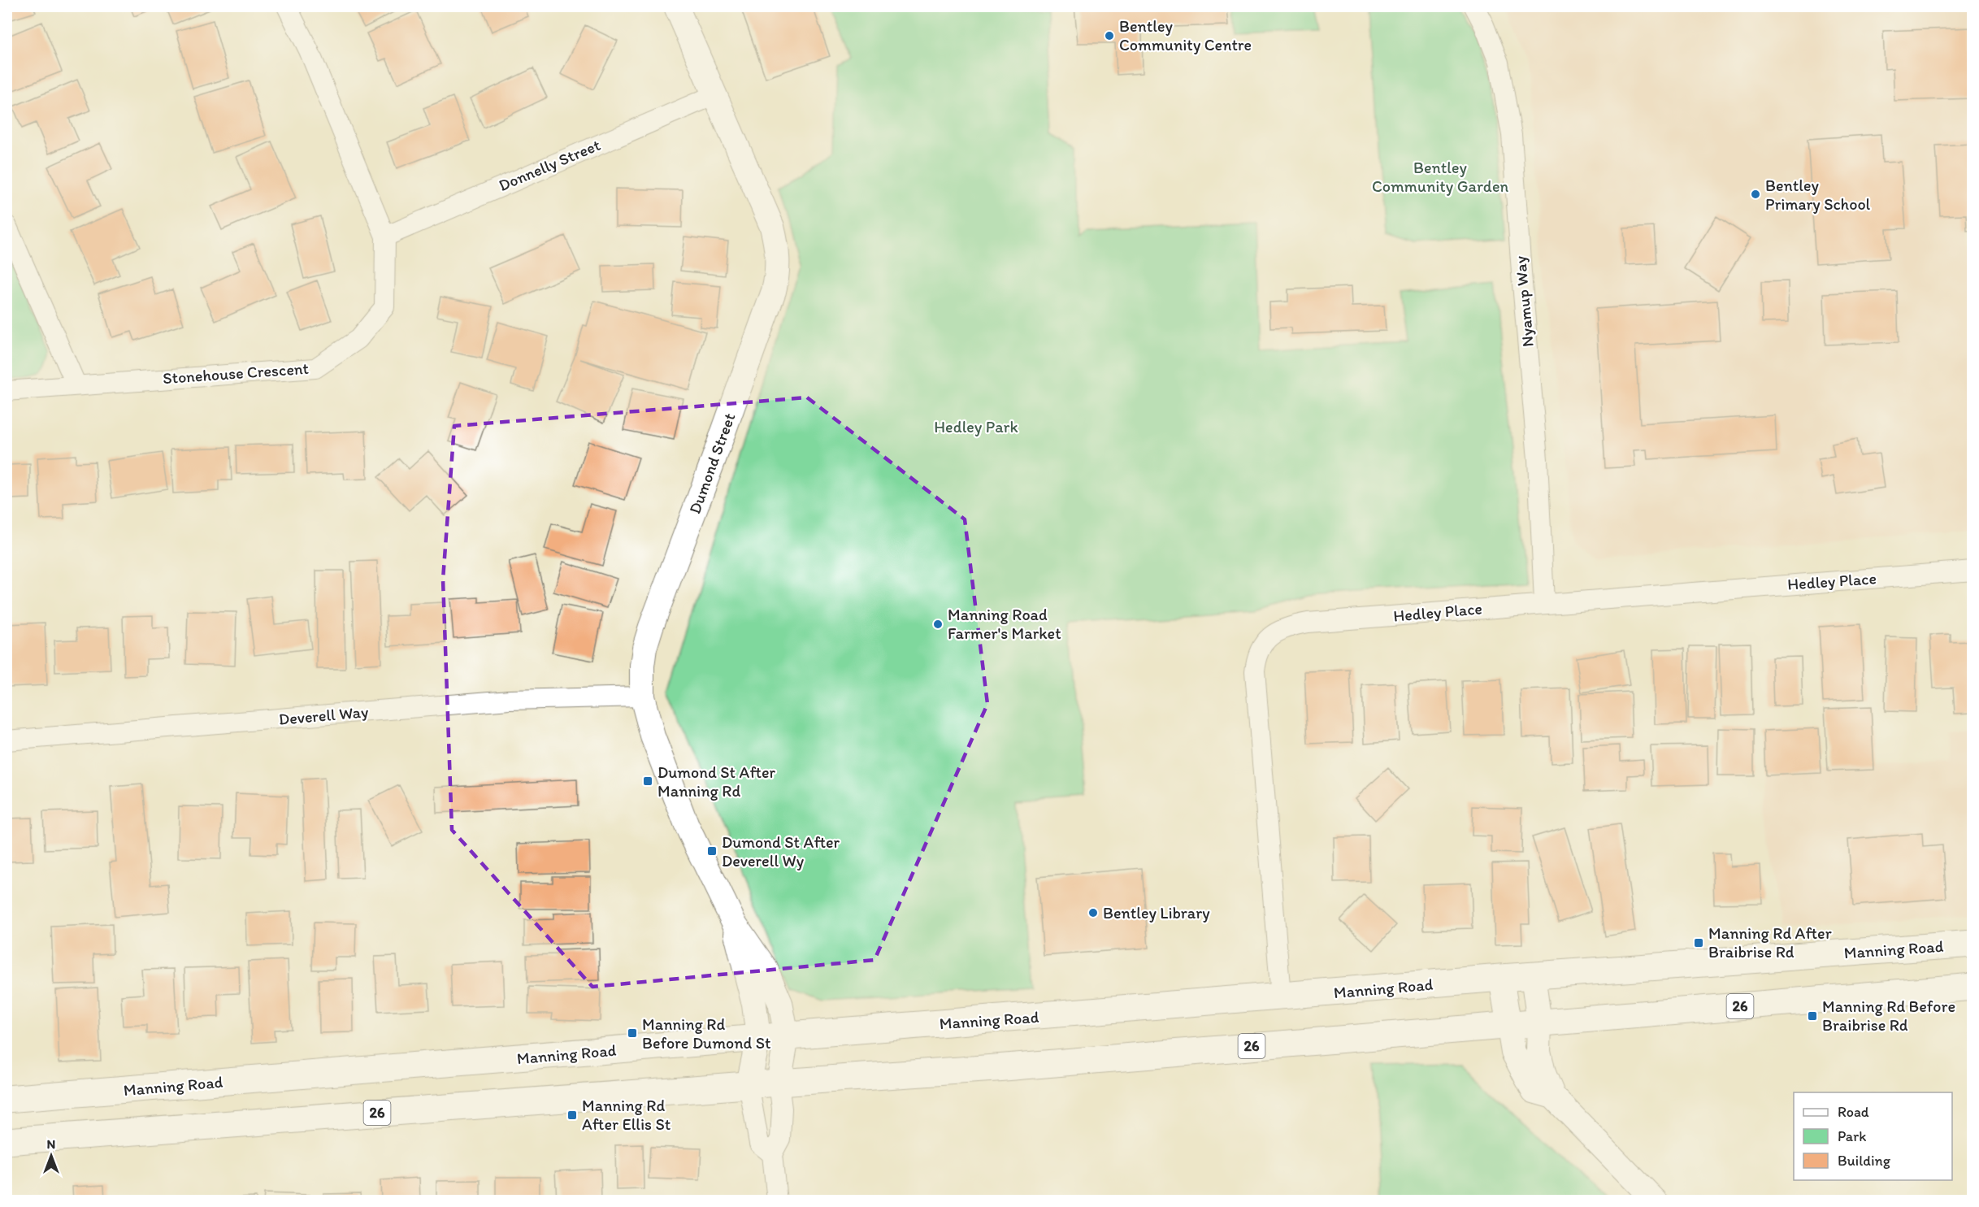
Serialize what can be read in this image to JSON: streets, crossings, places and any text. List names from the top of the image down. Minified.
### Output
{"streets":{"main road":["Manning Road","26"],"street":["Donnelly Street","Nyamup Way","Stonehouse Crescent","Dumond Street","Hedley Place","Deverell Way"]},"crossings":[["Donnelly Street","Stonehouse Crescent"],["Donnelly Street","Dumond Street"],["Nyamup Way","Hedley Place"],["Dumond Street","Deverell Way"],["Dumond Street","Manning Road"],["Dumond Street","26"],["Hedley Place","Manning Road"]],"parks":["Bentley Community Garden","Hedley Park"],"places":{"other":["Bentley Community Centre","Bentley Primary School","Manning Road Farmer's Market","Bentley Library"],"transit":["Dumond St After Manning Rd","Dumond St After Deverell Wy","Manning Rd After Braibrise Rd","Manning Rd Before Braibrise Rd","Manning Rd Before Dumond St","Manning Rd After Ellis St"]},"legend":["Road","Park","Building"],"north":"top"}
